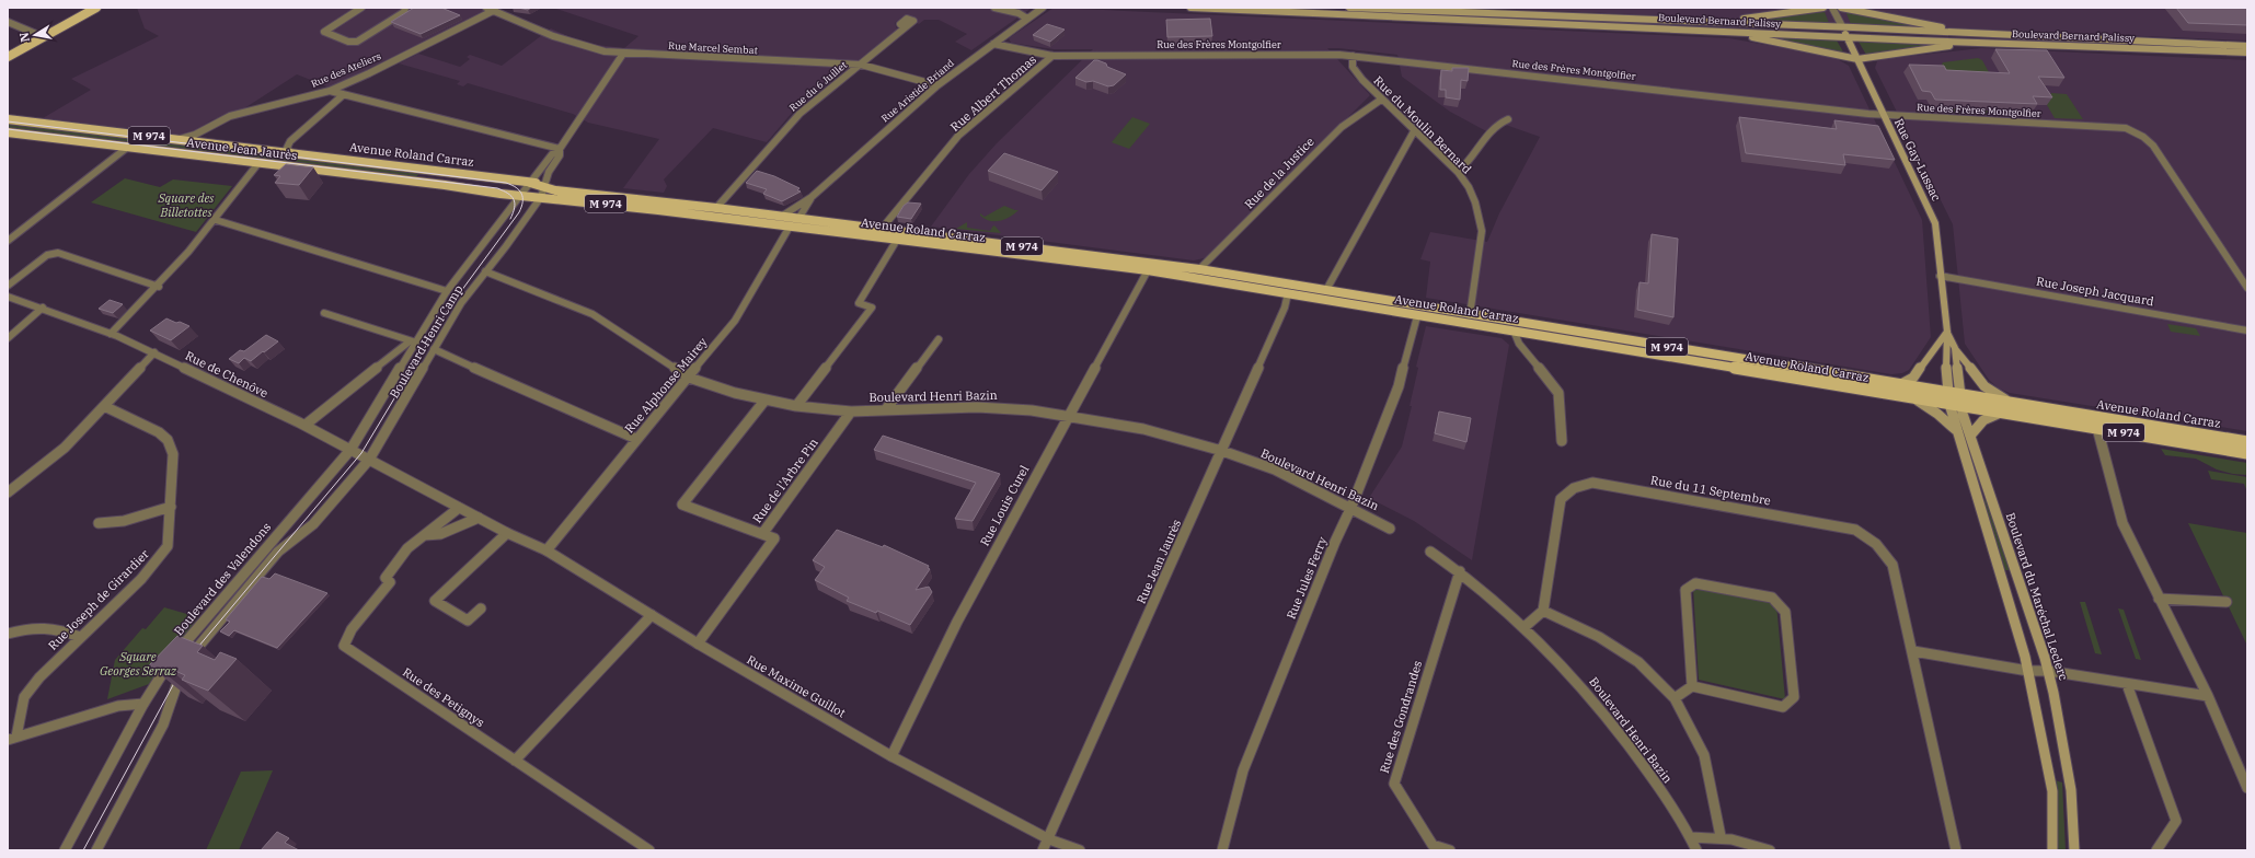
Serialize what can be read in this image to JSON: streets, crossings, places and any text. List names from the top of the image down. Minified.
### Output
{"streets":{"main road":["Boulevard Bernard Palissy","M 974","Avenue Jean Jaurès","Avenue Roland Carraz","Rue Gay-Lussac","Boulevard du Maréchal Leclerc"],"street":["Rue des Frères Montgolfier","Rue Marcel Sembat","Rue des Ateliers","Rue du 6 Juillet","Rue Aristide Briand","Rue Albert Thomas","Rue du Moulin Bernard","Rue de la Justice","Rue Joseph Jacquard","Boulevard Henri Camp","Rue de Chenôve","Rue Alphonse Mairey","Boulevard Henri Bazin","Rue de l'Arbre Pin","Rue du 11 Septembre","Rue Louis Curel","Rue Jean Jaurès","Rue Jules Ferry","Boulevard des Valendons","Rue Joseph de Girardier","Rue Maxime Guillot","Rue des Petignys","Rue des Gondrandes"]},"crossings":[["Boulevard Bernard Palissy","Rue Gay-Lussac"],["Rue des Frères Montgolfier","Rue Aristide Briand"],["Rue des Frères Montgolfier","Rue Albert Thomas"],["Rue des Frères Montgolfier","Rue du Moulin Bernard"],["Rue des Frères Montgolfier","Rue Gay-Lussac"],["Rue Marcel Sembat","Rue des Ateliers"],["Rue Marcel Sembat","Rue du 6 Juillet"],["Rue Marcel Sembat","Rue Aristide Briand"],["Rue des Ateliers","Avenue Jean Jaurès"],["Rue du 6 Juillet","Avenue Roland Carraz"],["Rue Aristide Briand","Avenue Roland Carraz"],["Rue Albert Thomas","Avenue Roland Carraz"],["Rue du Moulin Bernard","Avenue Roland Carraz"],["Rue du Moulin Bernard","Rue de la Justice"],["M 974","Avenue Jean Jaurès"],["M 974","Avenue Roland Carraz"],["M 974","Boulevard Henri Camp"],["Avenue Jean Jaurès","Avenue Roland Carraz"],["Avenue Jean Jaurès","Boulevard Henri Camp"],["Avenue Roland Carraz","Rue Gay-Lussac"],["Avenue Roland Carraz","Rue de la Justice"],["Avenue Roland Carraz","Boulevard Henri Camp"],["Avenue Roland Carraz","Rue Alphonse Mairey"],["Avenue Roland Carraz","Rue Louis Curel"],["Avenue Roland Carraz","Rue Jean Jaurès"],["Avenue Roland Carraz","Rue Jules Ferry"],["Avenue Roland Carraz","Boulevard du Maréchal Leclerc"],["Rue Gay-Lussac","Rue Joseph Jacquard"],["Rue Gay-Lussac","Boulevard du Maréchal Leclerc"],["Boulevard Henri Camp","Rue de Chenôve"],["Boulevard Henri Camp","Boulevard Henri Bazin"],["Boulevard Henri Camp","Boulevard des Valendons"],["Rue de Chenôve","Boulevard des Valendons"],["Rue de Chenôve","Rue Maxime Guillot"],["Rue Alphonse Mairey","Boulevard Henri Bazin"],["Rue Alphonse Mairey","Rue Maxime Guillot"],["Boulevard Henri Bazin","Rue de l'Arbre Pin"],["Boulevard Henri Bazin","Rue Louis Curel"],["Boulevard Henri Bazin","Rue Jean Jaurès"],["Boulevard Henri Bazin","Rue Jules Ferry"],["Boulevard Henri Bazin","Rue des Gondrandes"],["Rue de l'Arbre Pin","Rue Maxime Guillot"],["Rue Louis Curel","Rue Maxime Guillot"],["Rue Jean Jaurès","Rue Maxime Guillot"],["Rue Maxime Guillot","Rue des Petignys"]],"parks":["Square des Billetottes","Square Georges Serraz"],"north":"left"}
